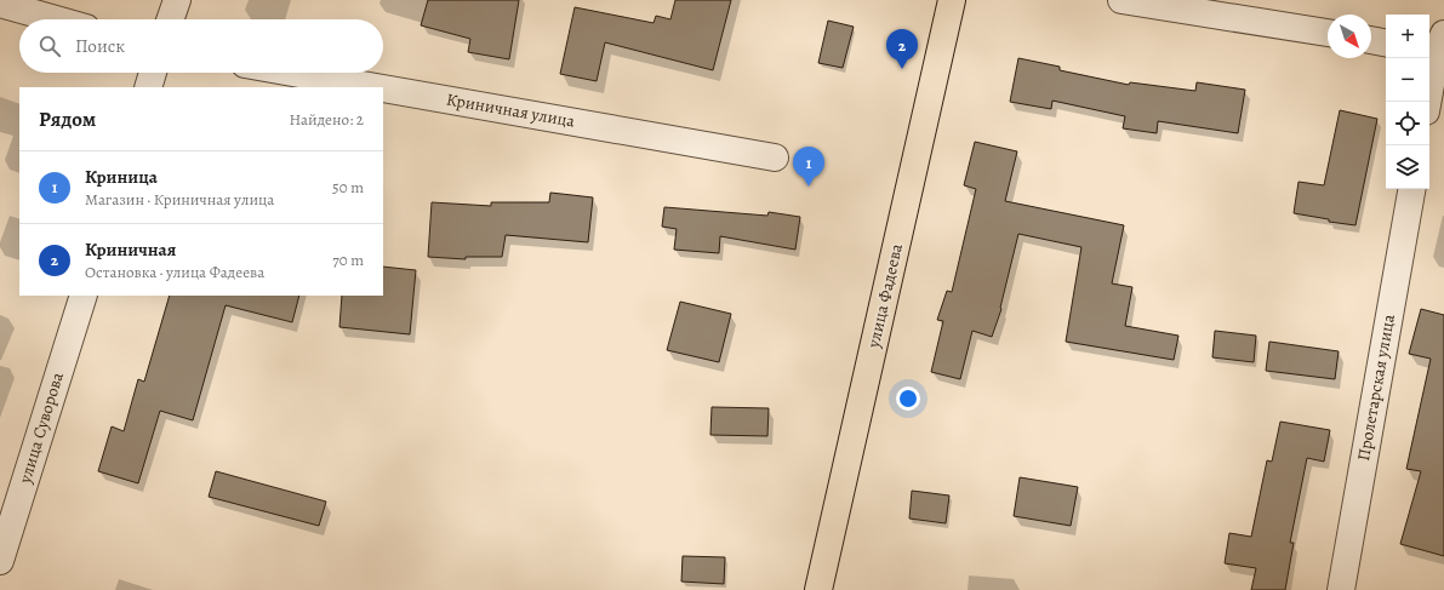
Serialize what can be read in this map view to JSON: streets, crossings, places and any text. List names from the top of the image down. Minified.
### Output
{"streets":{"main road":["улица Фадеева"],"street":["Криничная улица","Пролетарская улица","улица Суворова"]},"north":"bottom right","page":{"map_buttons":["+","−"],"search":"Поиск","pins":["2","1"],"heading":["Рядом","Найдено: 2"],"list":[{"mark":"1","name":"Криница","note":"Магазин · Криничная улица","value":"50 m"},{"mark":"2","name":"Криничная","note":"Остановка · улица Фадеева","value":"70 m"}]}}
